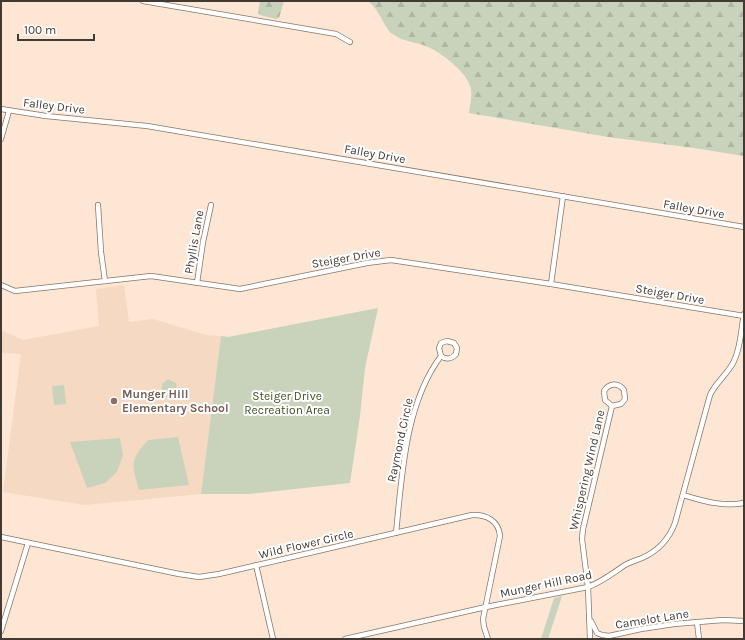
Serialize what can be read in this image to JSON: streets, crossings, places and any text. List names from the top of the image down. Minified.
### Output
{"streets":{"street":["Falley Drive","Phyllis Lane","Steiger Drive","Raymond Circle","Whispering Wind Lane","Wild Flower Circle","Munger Hill Road","Camelot Lane"]},"crossings":[["Phyllis Lane","Steiger Drive"],["Steiger Drive","Munger Hill Road"],["Raymond Circle","Wild Flower Circle"],["Whispering Wind Lane","Munger Hill Road"],["Wild Flower Circle","Munger Hill Road"]],"parks":["Steiger Drive Recreation Area"],"places":["Munger Hill Elementary School"],"scale_bar":"100 m"}
